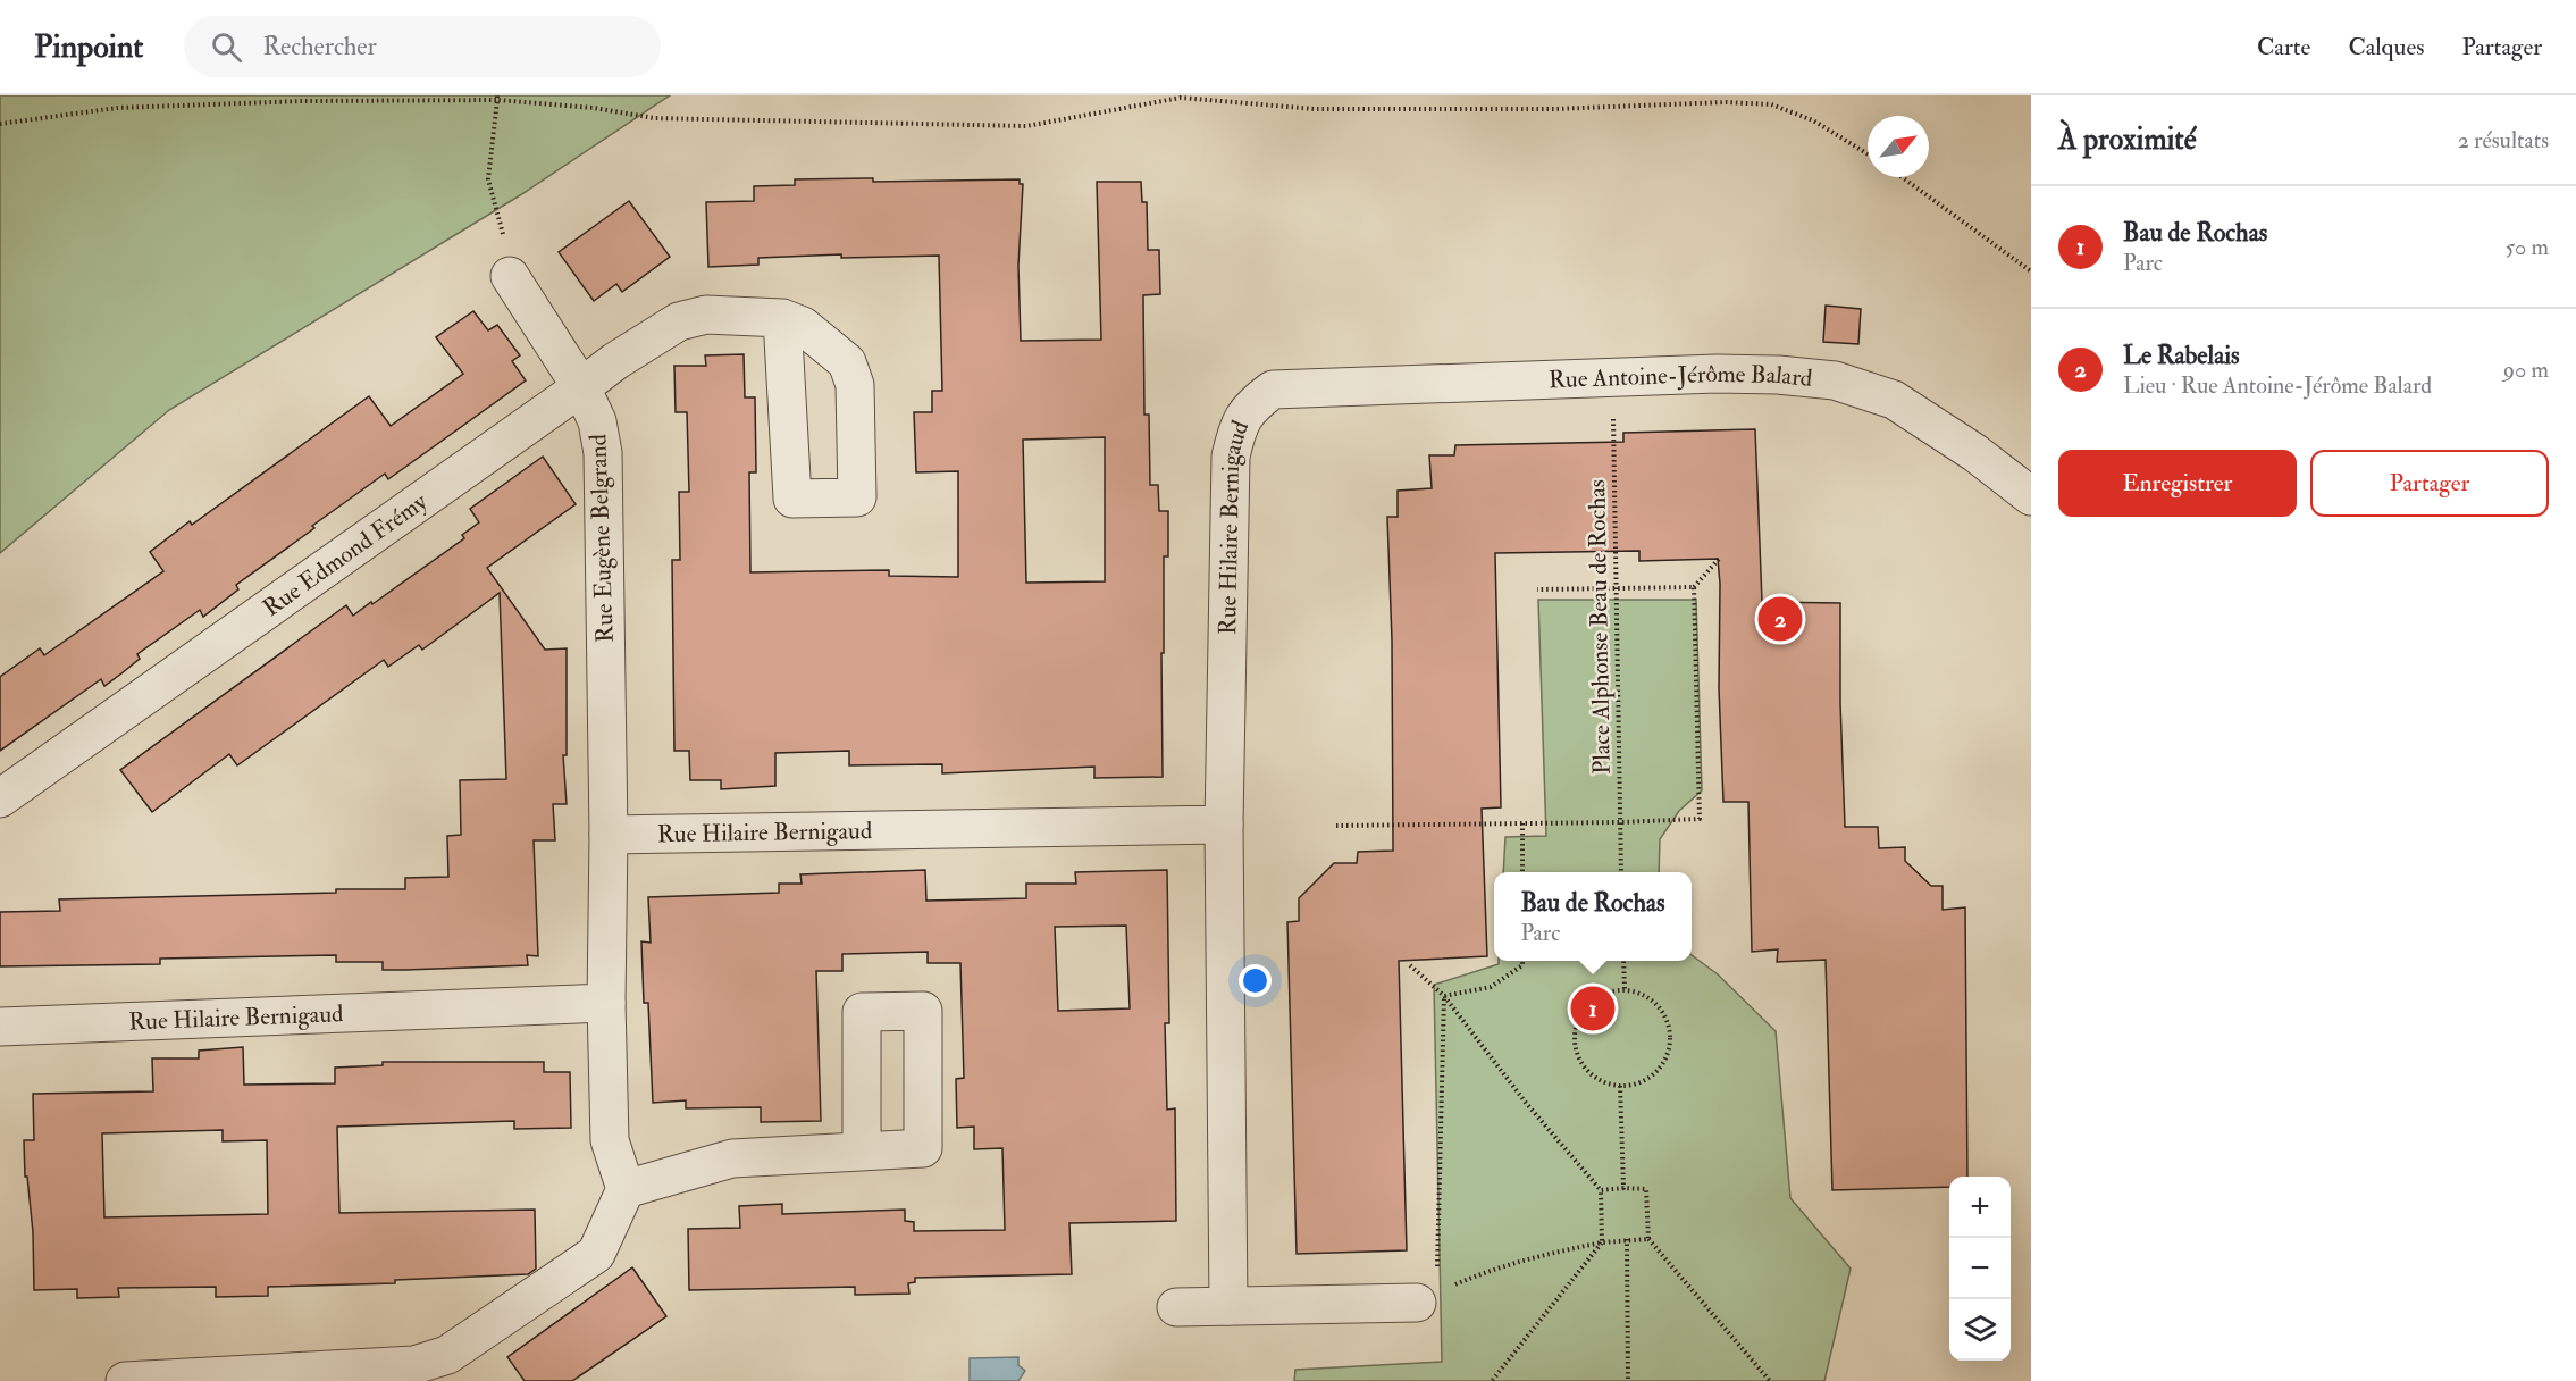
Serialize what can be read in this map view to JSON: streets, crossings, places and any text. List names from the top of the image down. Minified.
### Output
{"streets":{"street":["Rue Antoine-Jérôme Balard","Rue Hilaire Bernigaud","Rue Eugène Belgrand","Rue Edmond Frémy"],"path":["Place Alphonse Beau de Rochas"]},"crossings":[["Rue Antoine-Jérôme Balard","Rue Hilaire Bernigaud"],["Rue Antoine-Jérôme Balard","Place Alphonse Beau de Rochas"],["Rue Hilaire Bernigaud","Rue Eugène Belgrand"],["Rue Eugène Belgrand","Rue Edmond Frémy"]],"north":"top right","page":{"header":"Pinpoint","search":"Rechercher","nav":["Carte","Calques","Partager"],"heading":["À proximité","2 résultats"],"list":[{"mark":"1","name":"Bau de Rochas","note":"Parc","value":"50 m"},{"mark":"2","name":"Le Rabelais","note":"Lieu · Rue Antoine-Jérôme Balard","value":"90 m"}],"buttons":["Enregistrer","Partager"],"pins":["2","1"],"popup":["Bau de Rochas","Parc"],"map_buttons":["+","−"]}}
